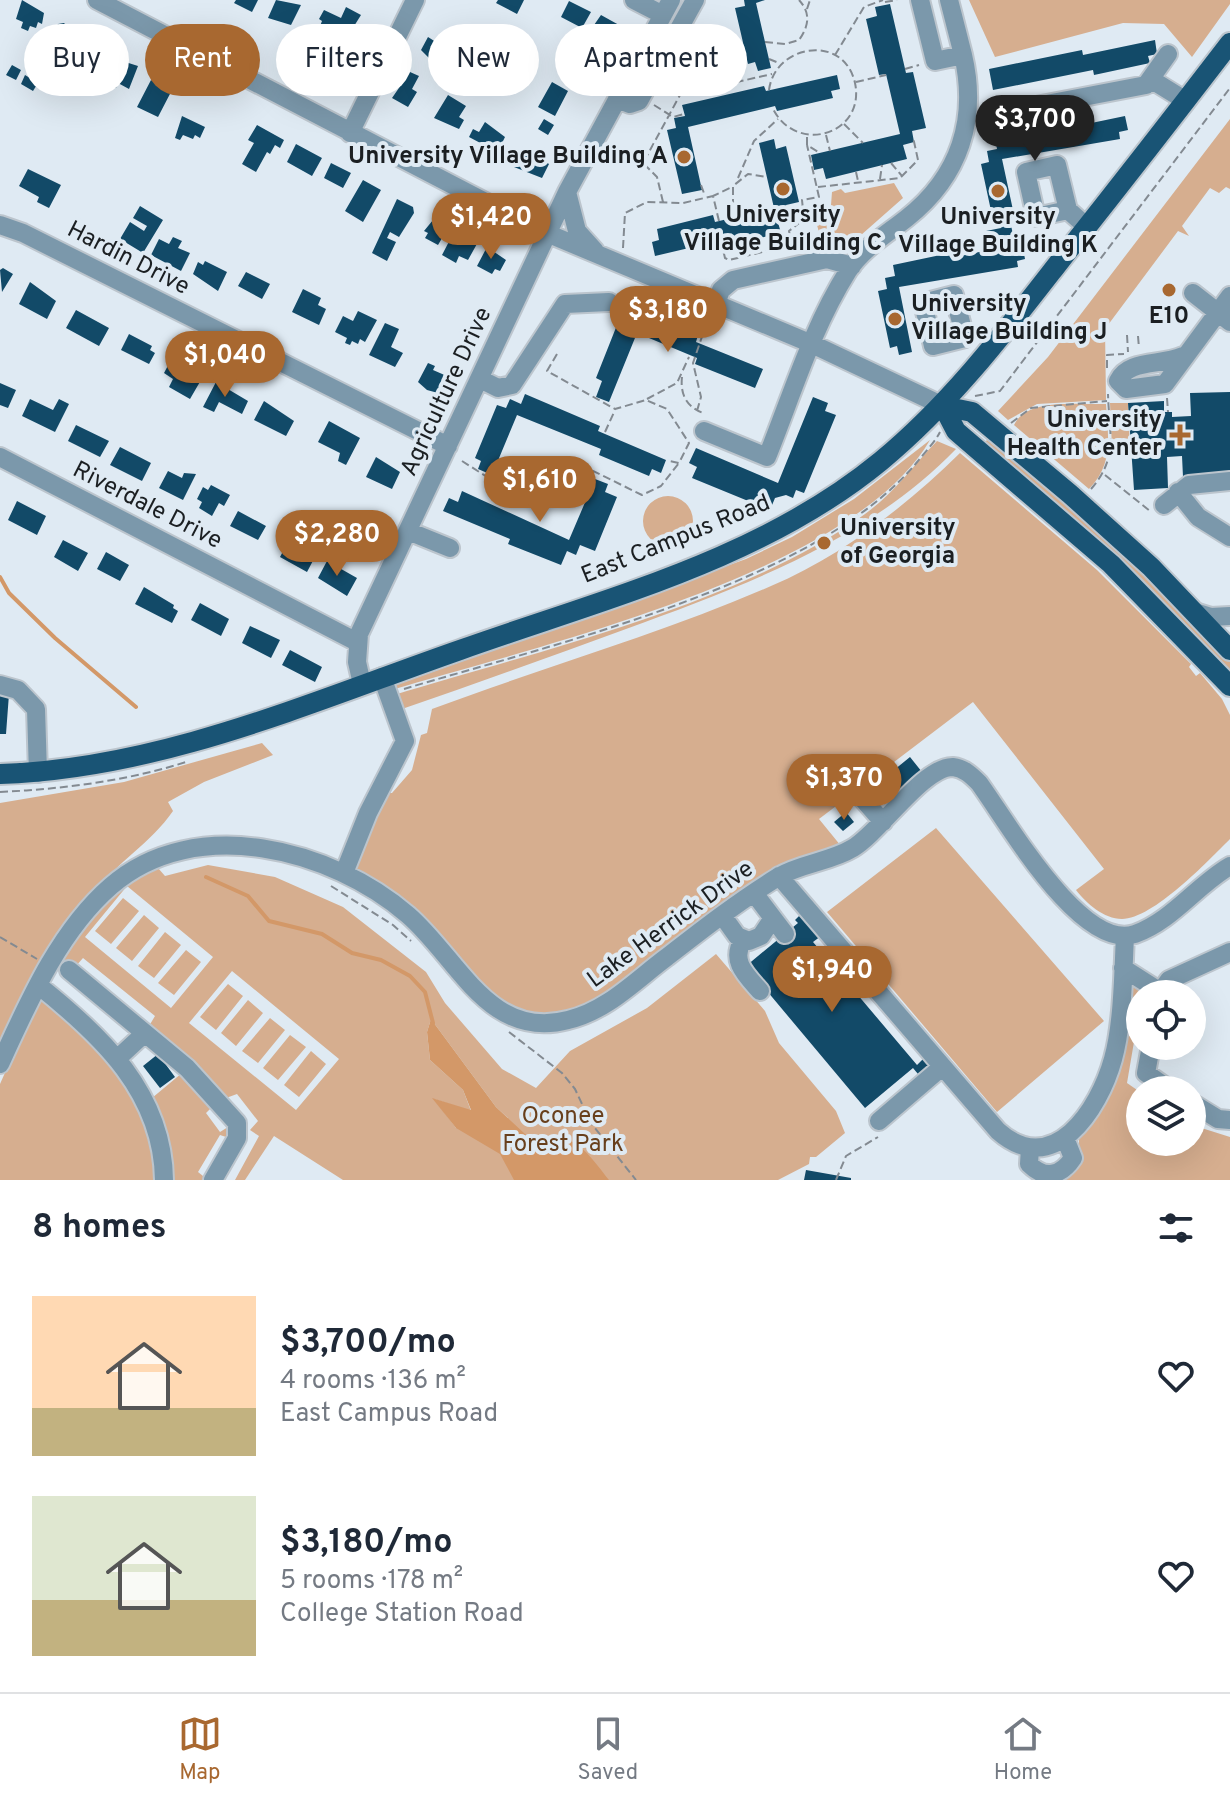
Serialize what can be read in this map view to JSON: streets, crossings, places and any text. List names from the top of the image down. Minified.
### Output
{"streets":{"main road":["East Campus Road"],"street":["Hardin Drive","Agriculture Drive","Riverdale Drive","Lake Herrick Drive"]},"crossings":[["Hardin Drive","Agriculture Drive"],["Agriculture Drive","Riverdale Drive"]],"parks":["Oconee Forest Park"],"places":{"other":["University Village Building A","University Village Building C","University Village Building K","E10","University Village Building J","University of Georgia"],"health":["University Health Center"]},"page":{"chip":["Buy","Rent","Filters","New","Apartment"],"price":["$3,700","$1,420","$3,180","$1,040","$1,610","$2,280","$1,370","$1,940"],"heading":"8 homes","list":[{"name":"$3,700/mo","note":"4 rooms · 136 m² · East Campus Road"},{"name":"$3,180/mo","note":"5 rooms · 178 m² · College Station Road"}],"tabs":["Map","Saved","Home"]}}
